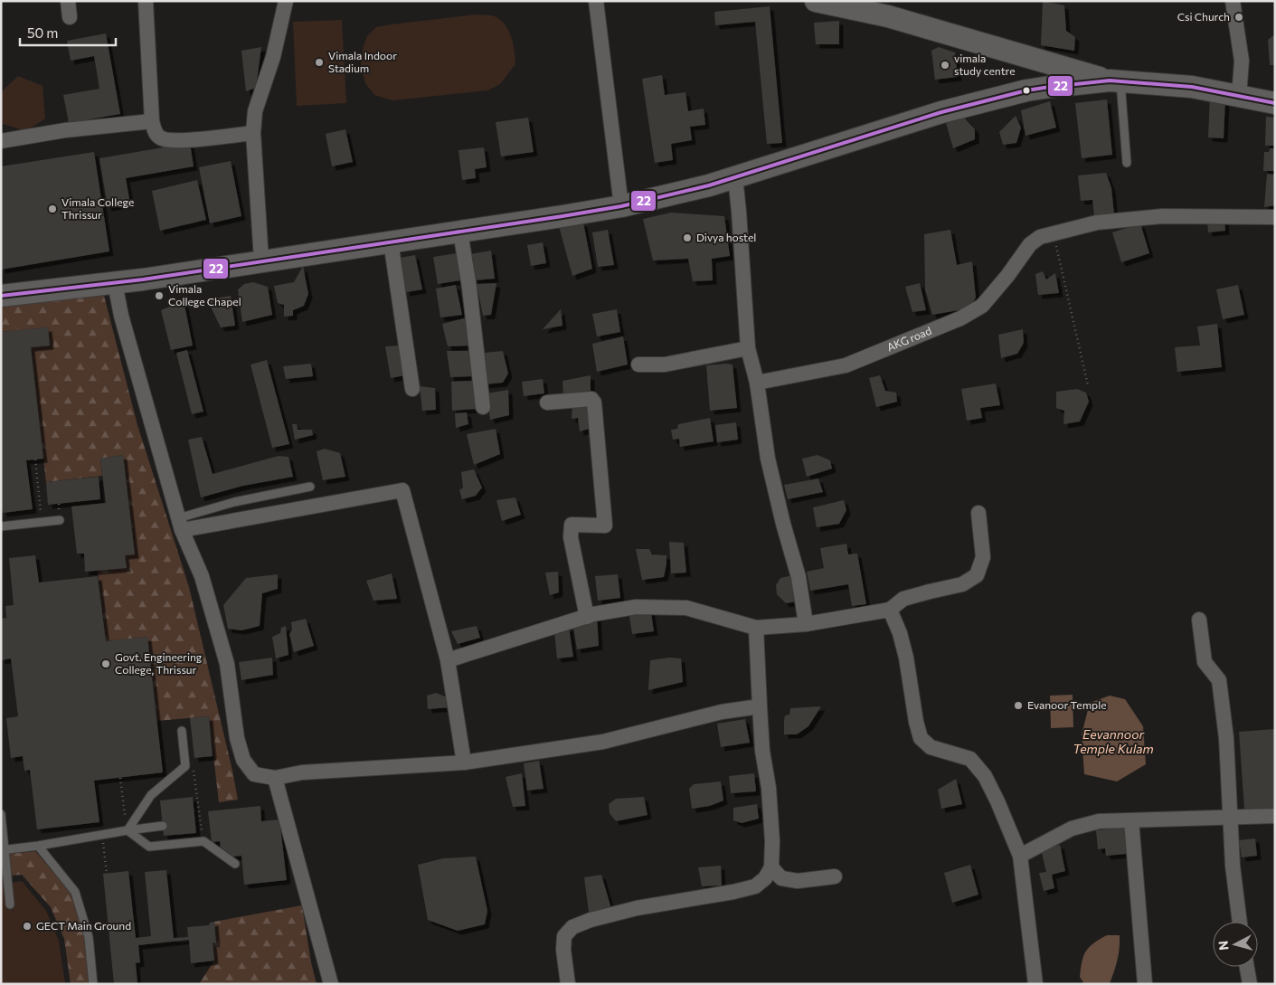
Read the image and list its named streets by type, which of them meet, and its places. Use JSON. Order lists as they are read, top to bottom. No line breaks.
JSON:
{"streets":{"street":["AKG road"]},"water":["Eevannoor Temple Kulam"],"places":["Csi Church","Vimala Indoor Stadium","vimala study centre","Vimala College Thrissur","Divya hostel","Vimala College Chapel","Govt. Engineering College, Thrissur","Evanoor Temple","GECT Main Ground"],"lines":["transit line 22"],"scale_bar":"50 m","north":"left"}
